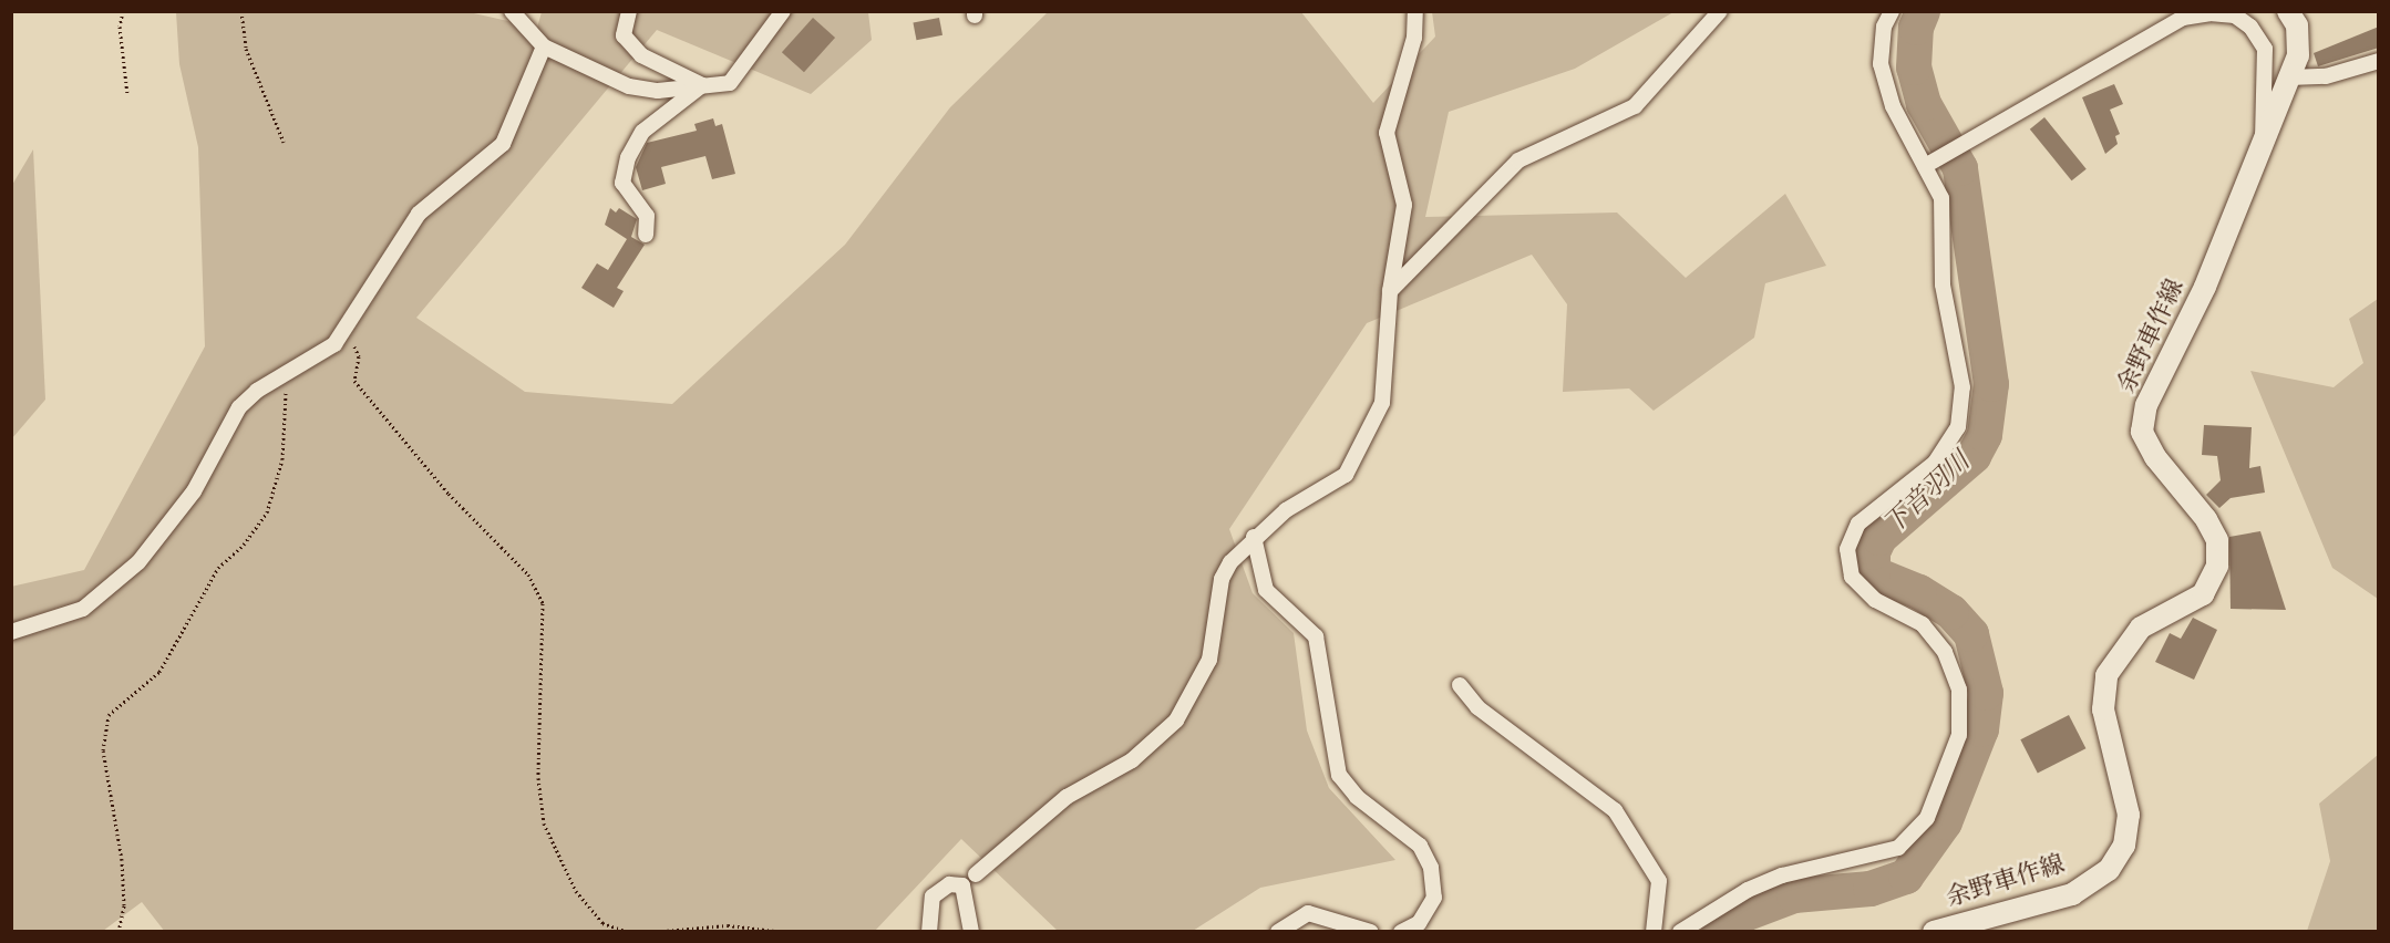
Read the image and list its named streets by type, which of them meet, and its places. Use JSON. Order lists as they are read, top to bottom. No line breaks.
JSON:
{"streets":{"main road":["余野車作線"]},"water":["下音羽川"]}
